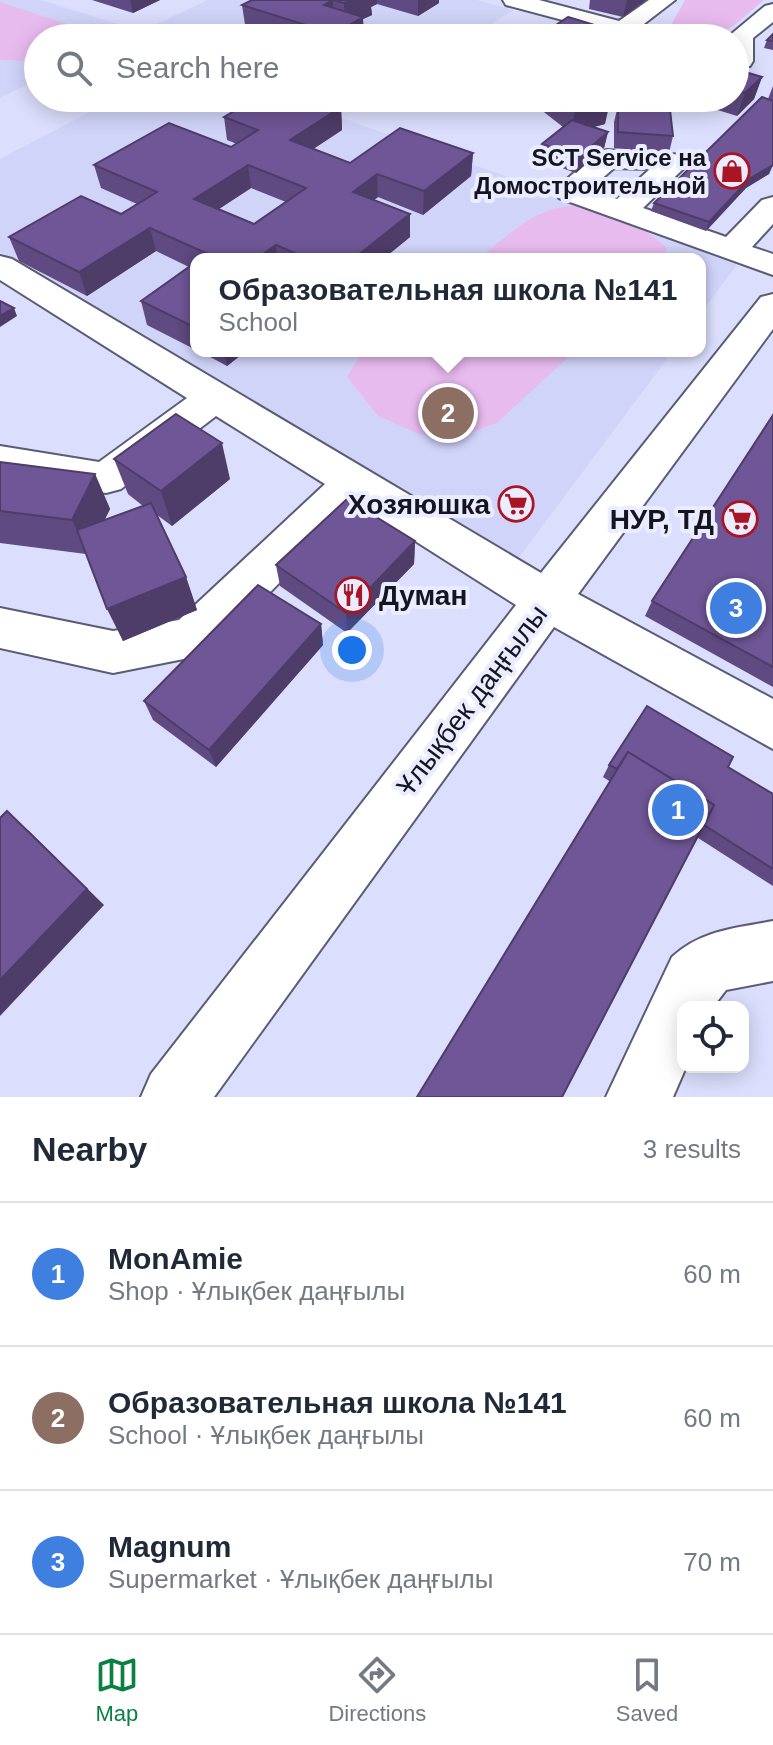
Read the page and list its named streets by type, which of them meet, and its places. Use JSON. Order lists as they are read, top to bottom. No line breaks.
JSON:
{"streets":{"street":["Ұлықбек даңғылы"]},"places":{"shop":["SCT Service на Домостроительной"],"supermarket":["Хозяюшка","НУР, ТД"],"restaurant":["Думан"]},"page":{"search":"Search here","popup":["Образовательная школа №141","School"],"pins":["2","3","1"],"heading":["Nearby","3 results"],"list":[{"mark":"1","name":"MonAmie","note":"Shop · Ұлықбек даңғылы","value":"60 m"},{"mark":"2","name":"Образовательная школа №141","note":"School · Ұлықбек даңғылы","value":"60 m"},{"mark":"3","name":"Magnum","note":"Supermarket · Ұлықбек даңғылы","value":"70 m"}],"nav":["Map","Directions","Saved"]}}
